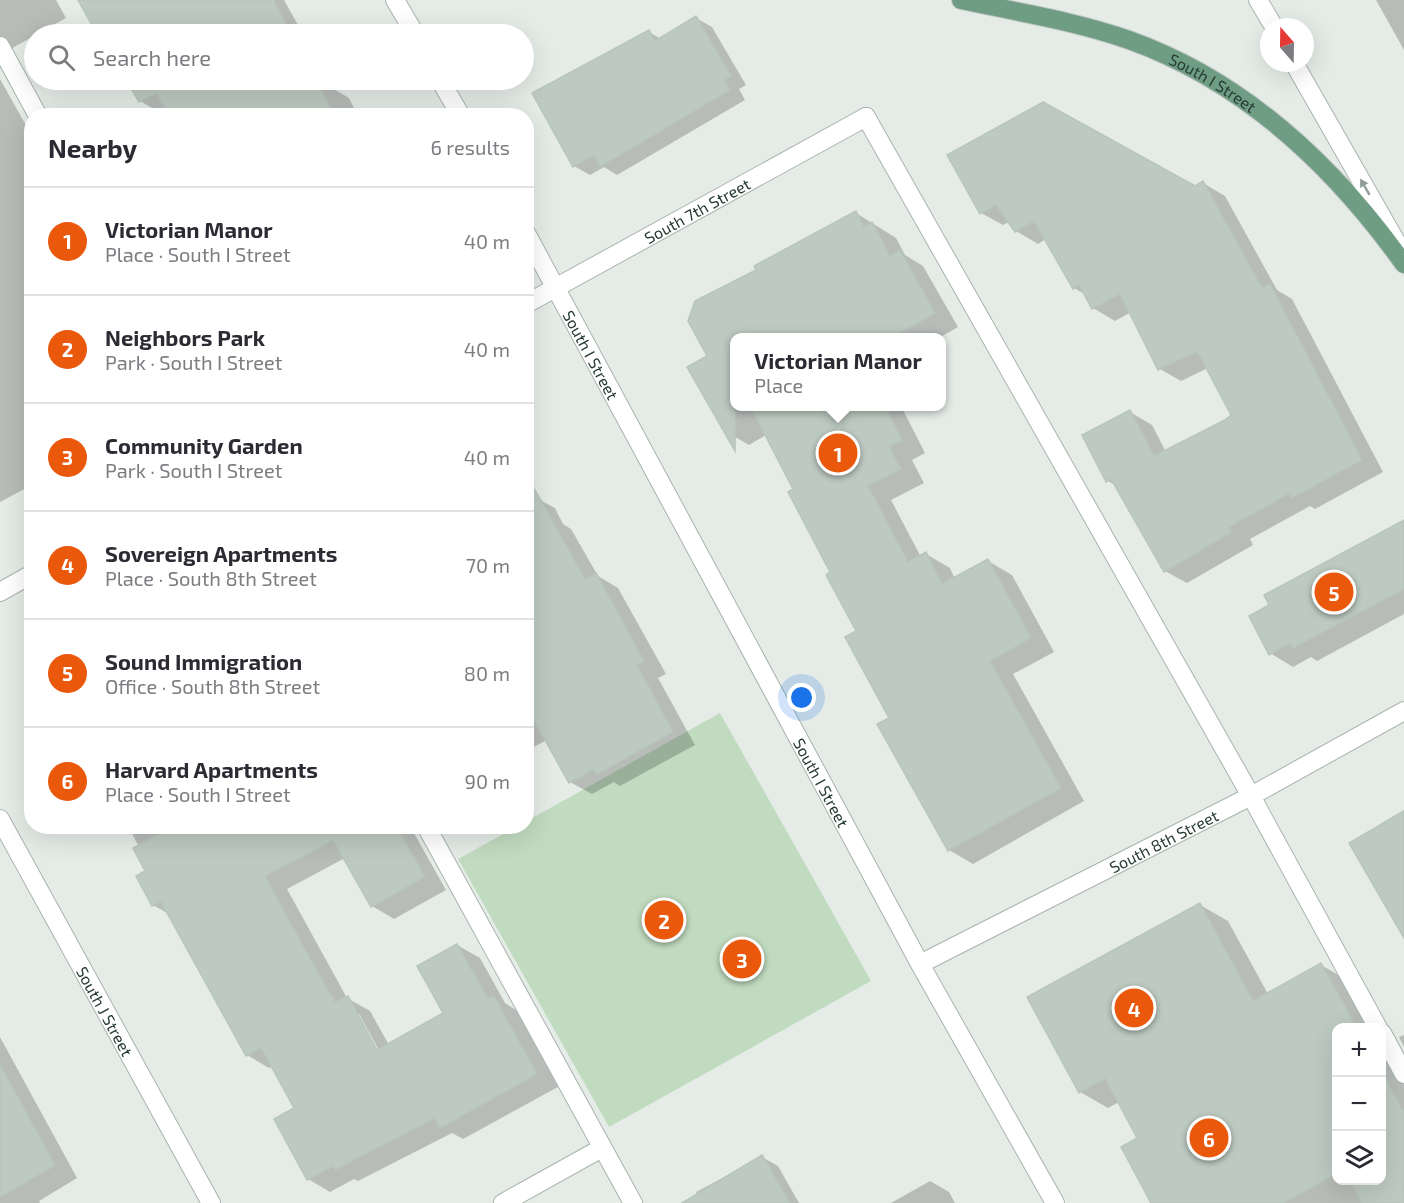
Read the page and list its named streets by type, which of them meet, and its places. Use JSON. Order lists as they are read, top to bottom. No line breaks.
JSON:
{"streets":{"main road":["South I Street"],"street":["South 7th Street","South 8th Street","South J Street"]},"crossings":[["South I Street","South 7th Street"],["South I Street","South 8th Street"],["South 7th Street","South 8th Street"]],"north":"top","page":{"search":"Search here","heading":["Nearby","6 results"],"list":[{"mark":"1","name":"Victorian Manor","note":"Place · South I Street","value":"40 m"},{"mark":"2","name":"Neighbors Park","note":"Park · South I Street","value":"40 m"},{"mark":"3","name":"Community Garden","note":"Park · South I Street","value":"40 m"},{"mark":"4","name":"Sovereign Apartments","note":"Place · South 8th Street","value":"70 m"},{"mark":"5","name":"Sound Immigration","note":"Office · South 8th Street","value":"80 m"},{"mark":"6","name":"Harvard Apartments","note":"Place · South I Street","value":"90 m"}],"popup":["Victorian Manor","Place"],"pins":["1","5","2","3","4","6"],"map_buttons":["+","−"]}}
